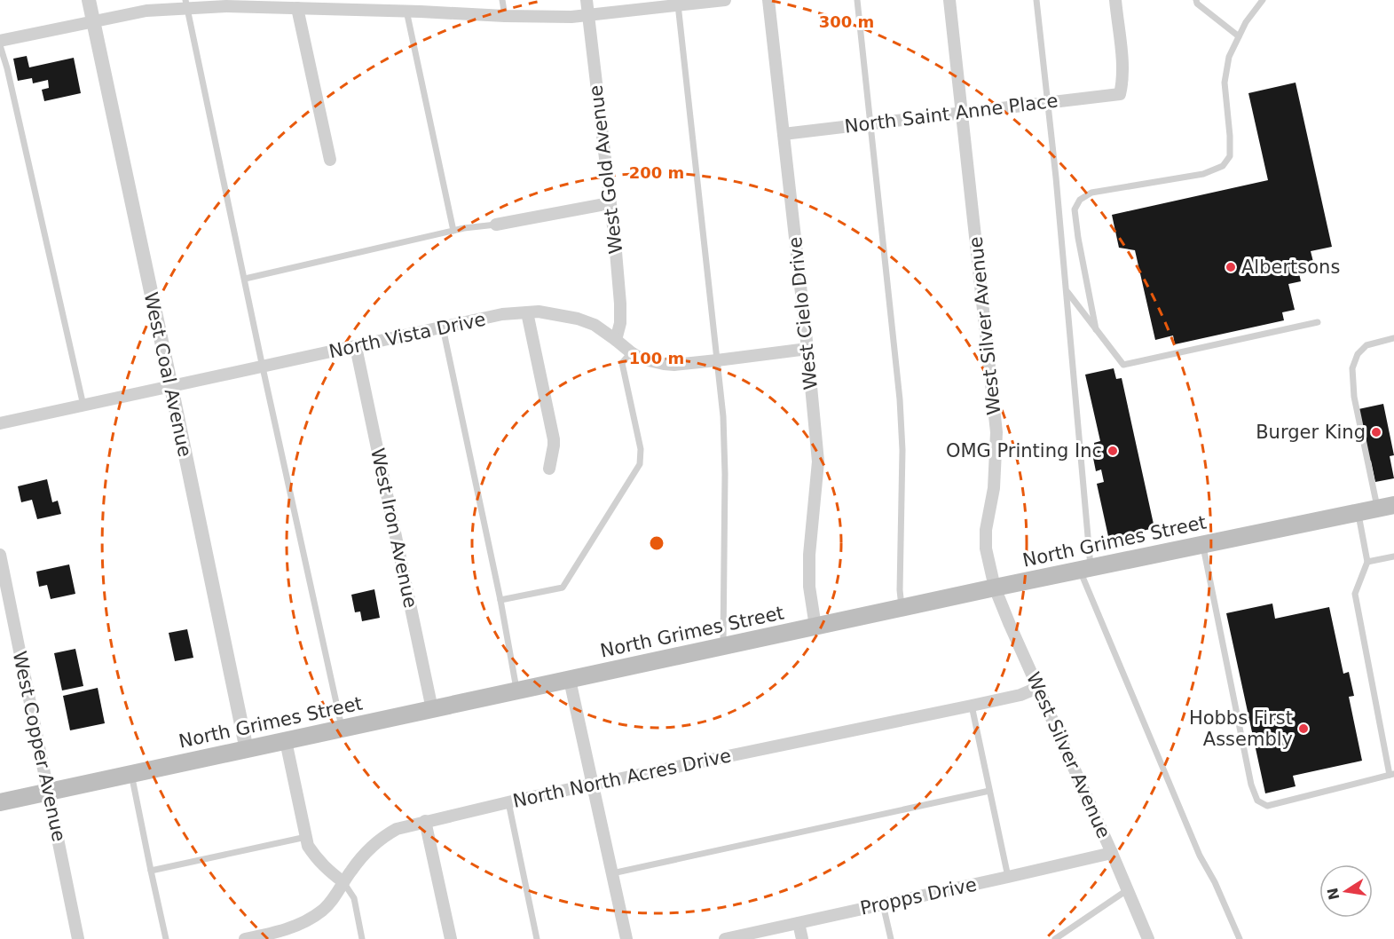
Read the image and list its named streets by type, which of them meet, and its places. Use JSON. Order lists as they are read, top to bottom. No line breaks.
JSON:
{"streets":{"main road":["North Grimes Street"],"street":["North Saint Anne Place","West Gold Avenue","West Cielo Drive","West Silver Avenue","North Vista Drive","West Coal Avenue","West Iron Avenue","West Copper Avenue","North North Acres Drive","Propps Drive"]},"crossings":[["North Saint Anne Place","West Cielo Drive"],["North Saint Anne Place","West Silver Avenue"],["West Gold Avenue","North Vista Drive"],["West Cielo Drive","North Vista Drive"],["West Cielo Drive","North Grimes Street"],["West Silver Avenue","North Grimes Street"],["West Silver Avenue","North North Acres Drive"],["West Silver Avenue","Propps Drive"],["North Vista Drive","West Coal Avenue"],["North Vista Drive","West Iron Avenue"],["West Coal Avenue","North Grimes Street"],["West Iron Avenue","North Grimes Street"],["North Grimes Street","West Copper Avenue"]],"places":["Albertsons","Burger King","OMG Printing Inc","Hobbs First Assembly"],"north":"left","rings":["300 m","200 m","100 m"]}
